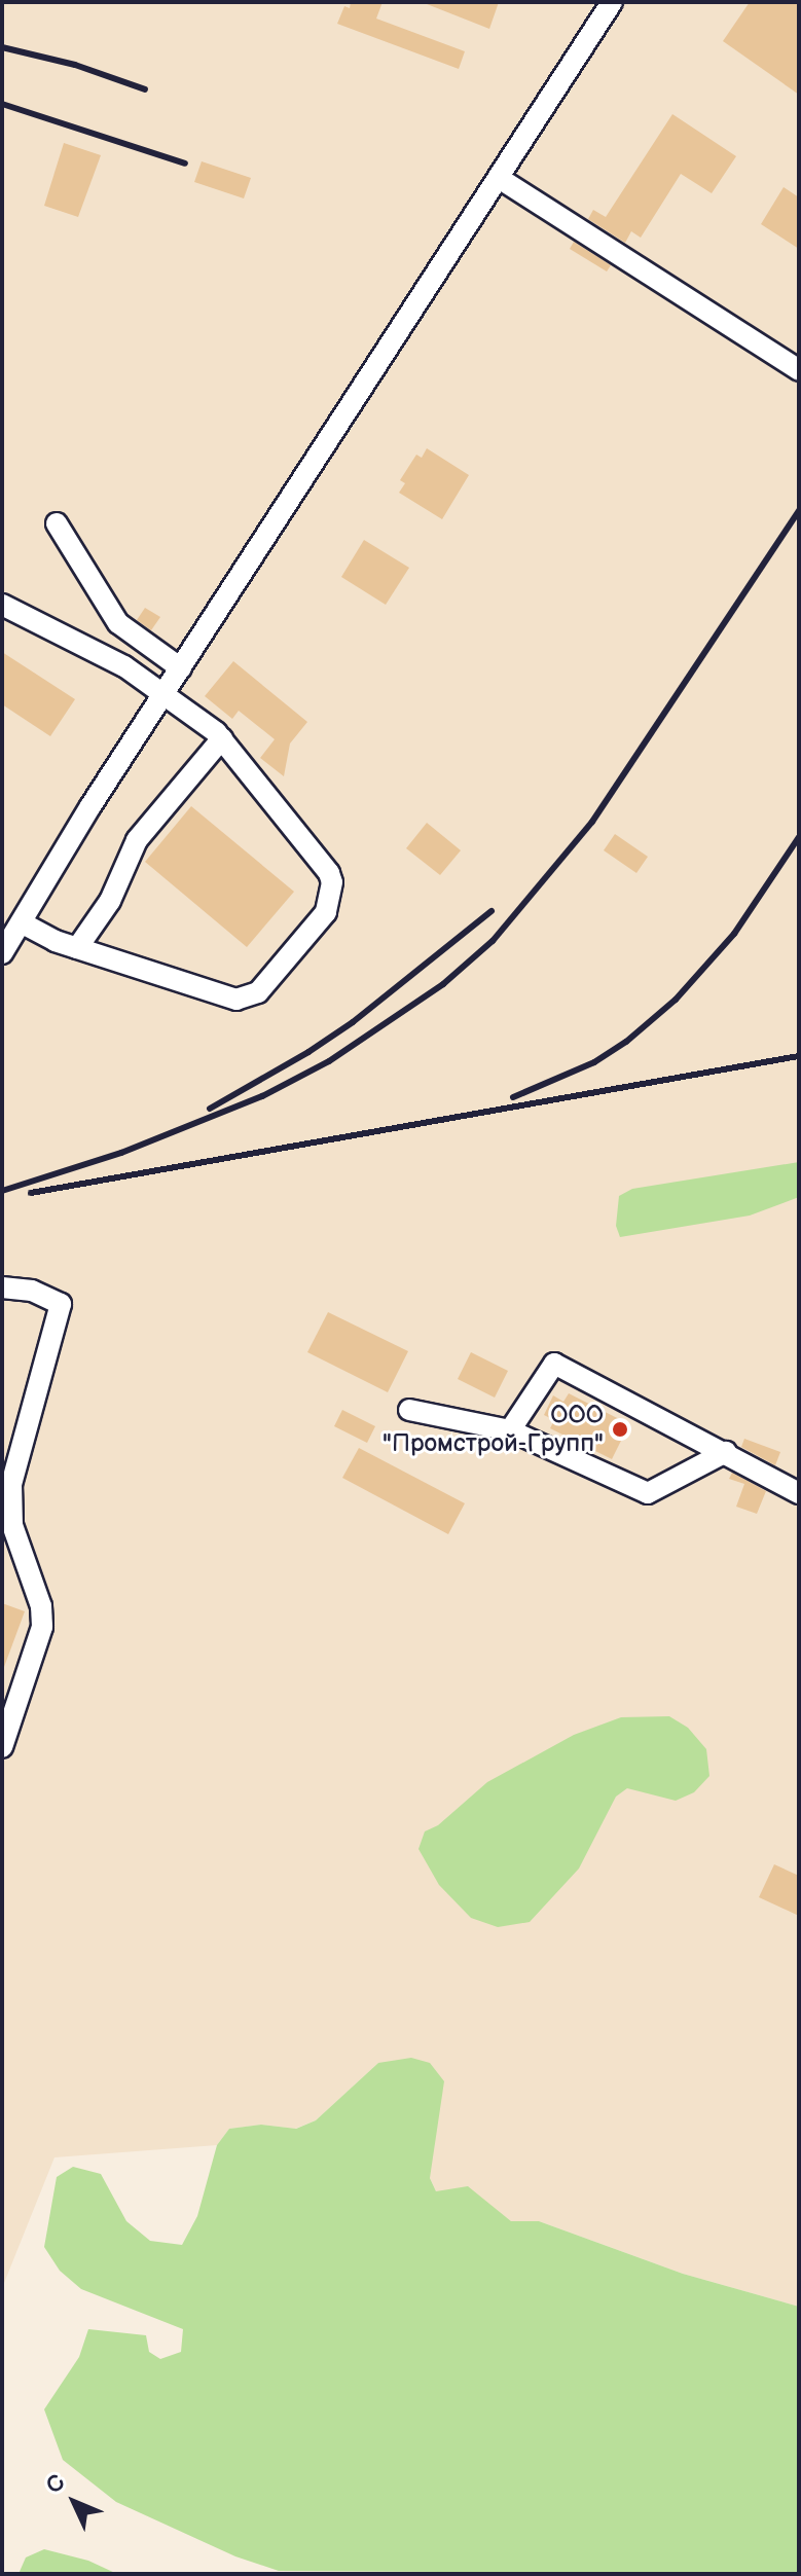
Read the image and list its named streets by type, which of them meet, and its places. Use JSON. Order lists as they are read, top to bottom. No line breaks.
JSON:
{"places":["ООО \"Промстрой-Групп\""],"north":"top left"}
